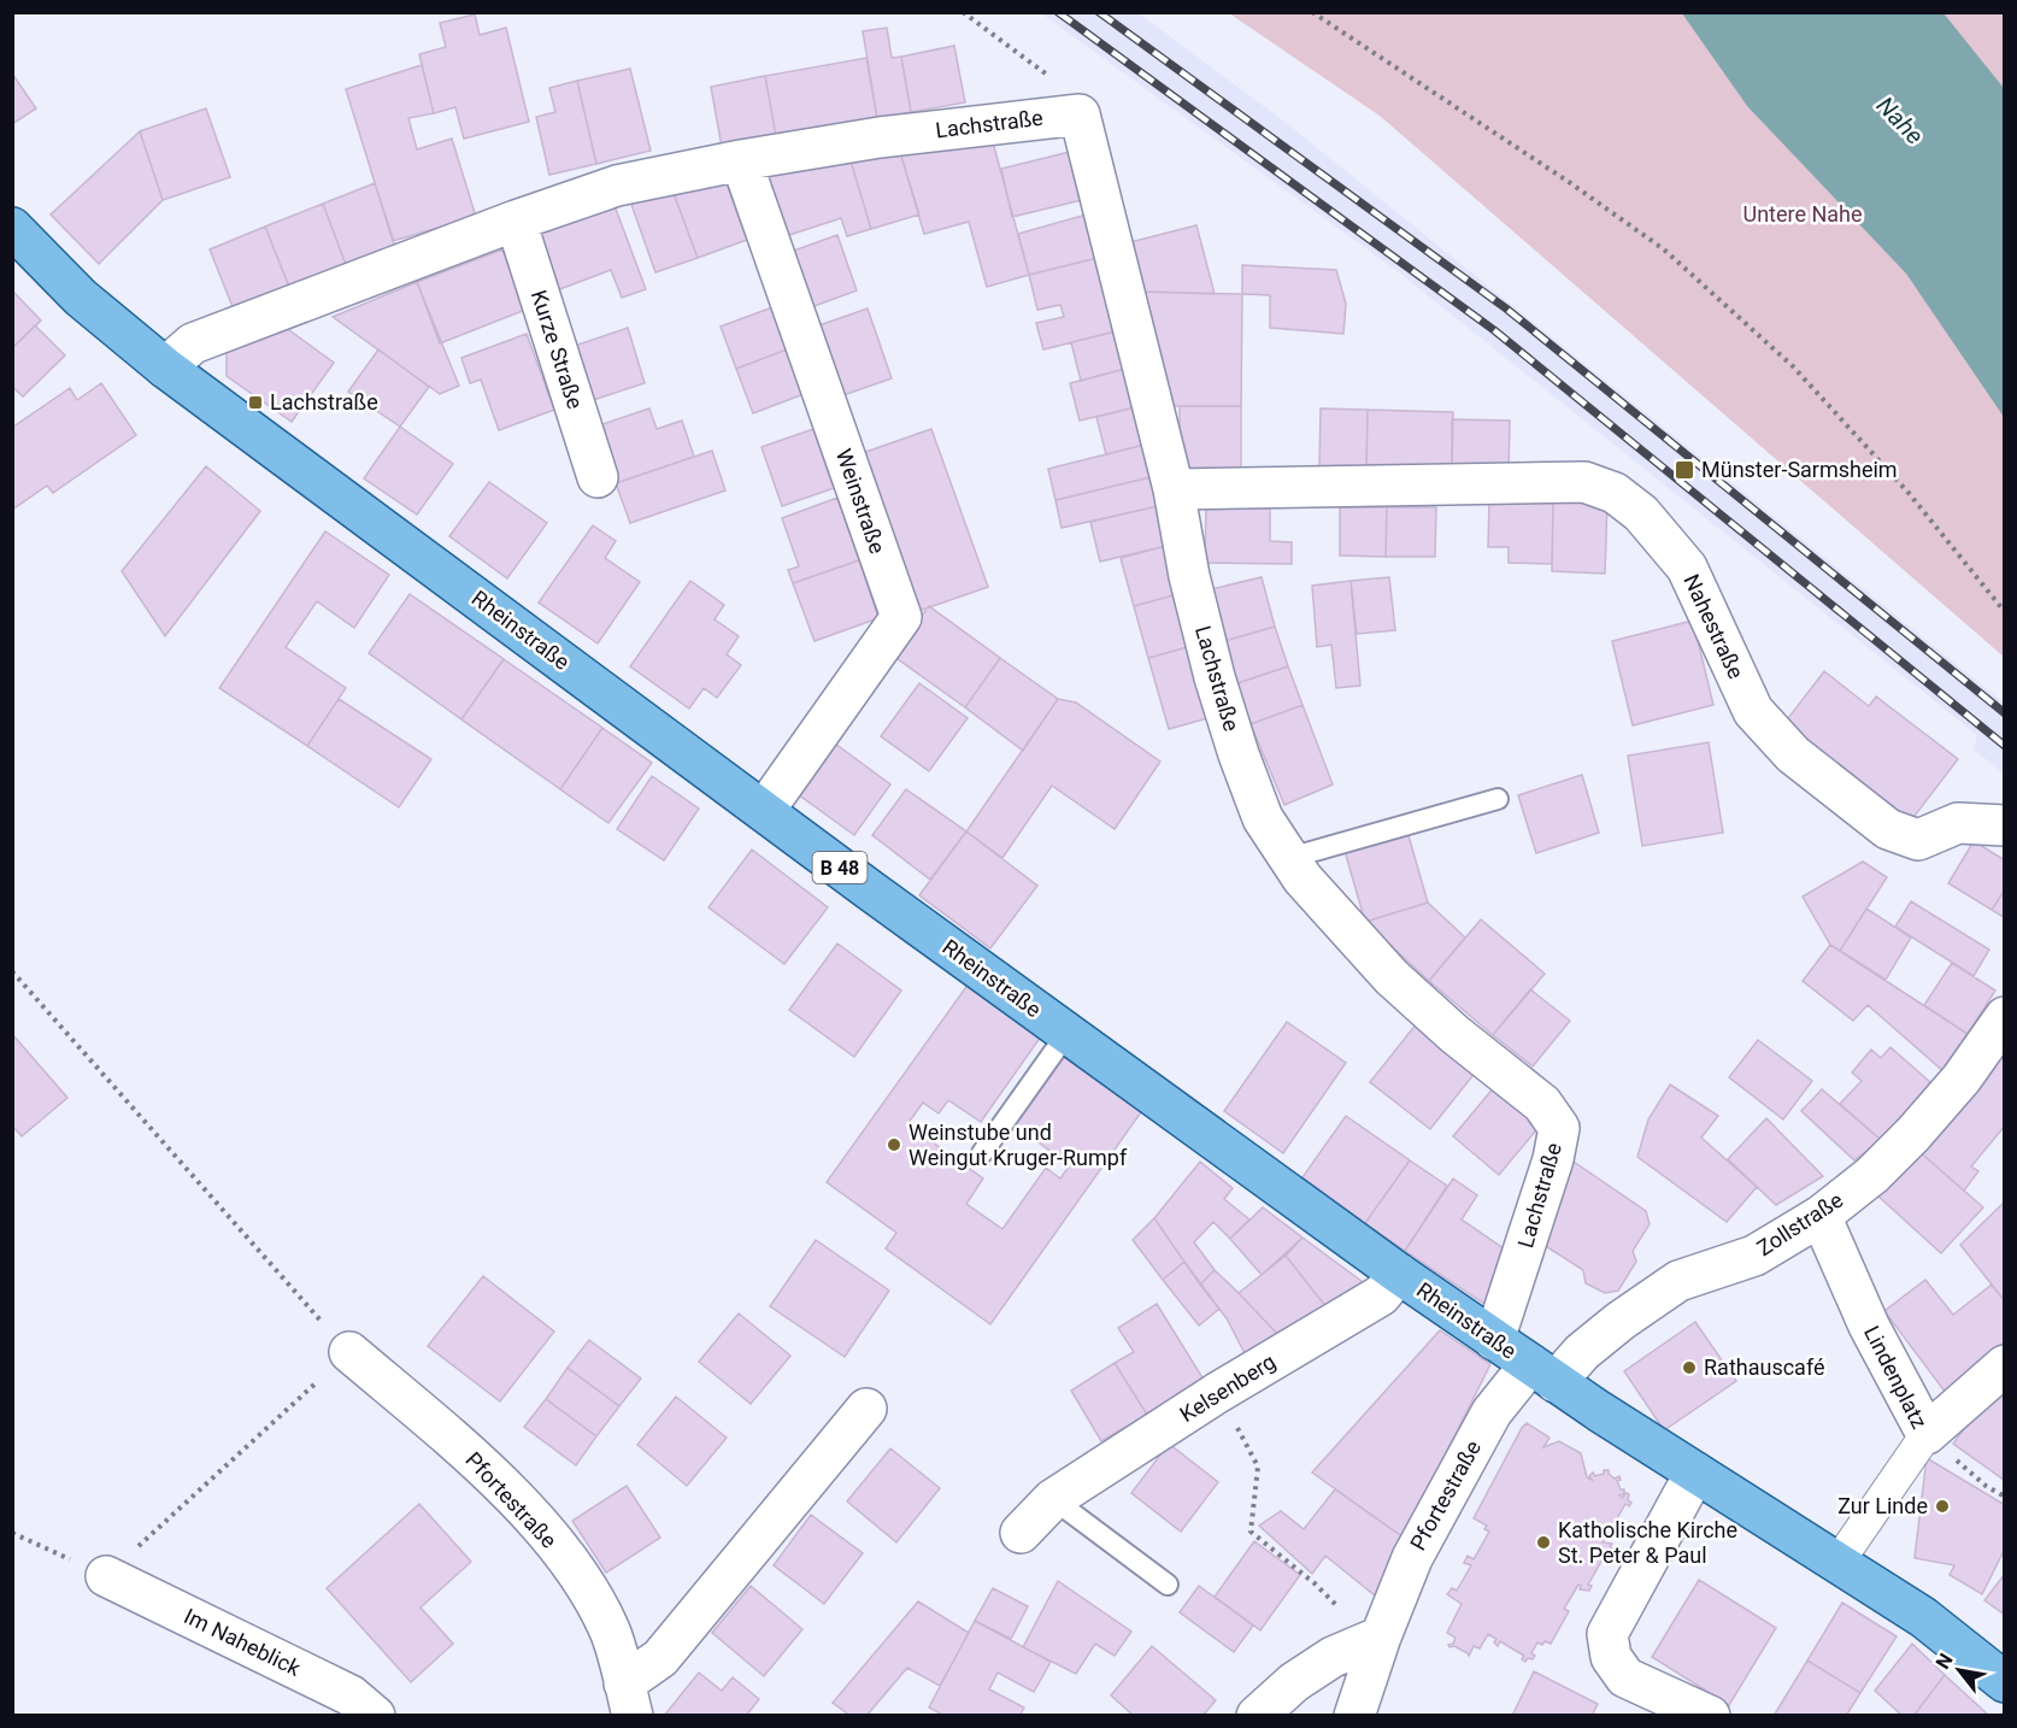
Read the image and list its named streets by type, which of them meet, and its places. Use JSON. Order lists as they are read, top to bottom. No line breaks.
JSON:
{"streets":{"main road":["Rheinstraße","B 48"],"street":["Lachstraße","Kurze Straße","Weinstraße","Nahestraße","Zollstraße","Lindenplatz","Kelsenberg","Pfortestraße","Im Naheblick"]},"crossings":[["Lachstraße","Kurze Straße"],["Lachstraße","Weinstraße"],["Lachstraße","Nahestraße"],["Lachstraße","Rheinstraße"],["Weinstraße","Rheinstraße"],["Rheinstraße","Zollstraße"],["Rheinstraße","Lindenplatz"],["Rheinstraße","Kelsenberg"],["Rheinstraße","Pfortestraße"],["Zollstraße","Lindenplatz"],["Zollstraße","Pfortestraße"]],"water":["Nahe"],"parks":["Untere Nahe"],"places":{"transit":["Lachstraße","Münster-Sarmsheim"],"other":["Weinstube und Weingut Kruger-Rumpf","Rathauscafé","Zur Linde","Katholische Kirche St. Peter & Paul"]},"north":"top left"}
